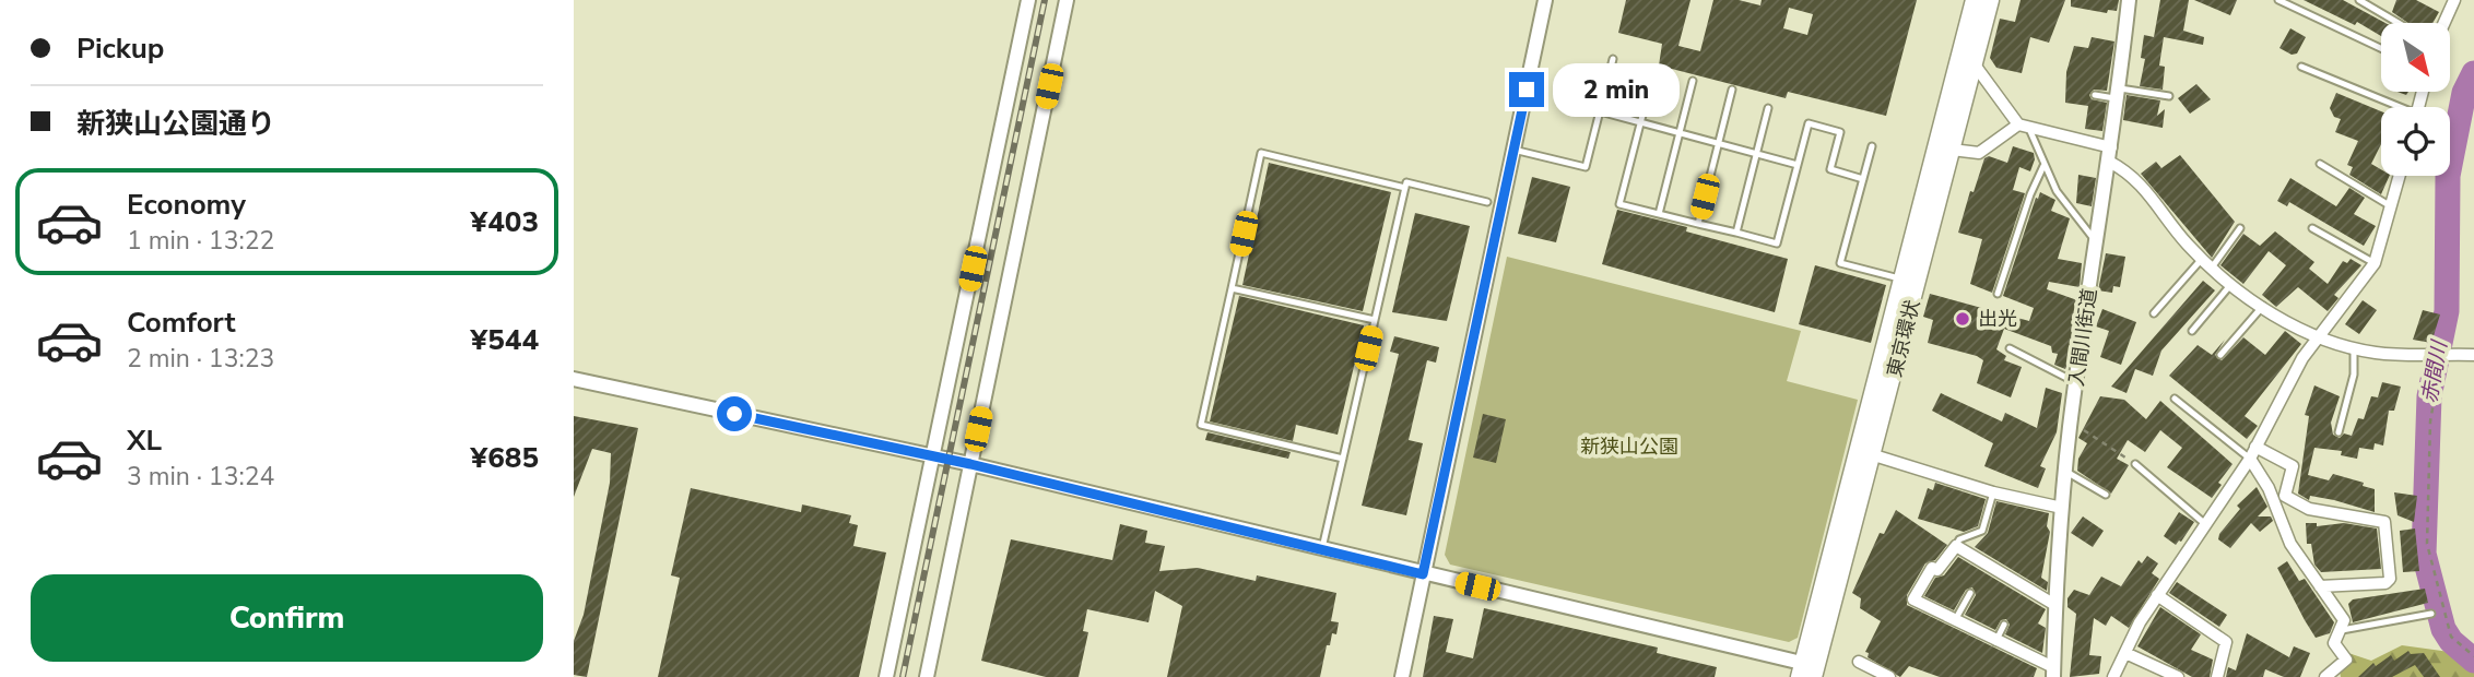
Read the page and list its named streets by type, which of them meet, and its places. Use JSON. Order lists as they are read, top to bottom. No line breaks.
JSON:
{"streets":{"highway":["東京環状"],"street":["入間川街道"]},"water":["赤間川"],"parks":["新狭山公園"],"places":["出光"],"north":"bottom right","page":{"banner":["Pickup","新狭山公園通り"],"bubble":"2 min","list":[{"name":"Economy","note":"1 min · 13:22","value":"¥403"},{"name":"Comfort","note":"2 min · 13:23","value":"¥544"},{"name":"XL","note":"3 min · 13:24","value":"¥685"}],"buttons":"Confirm"}}
